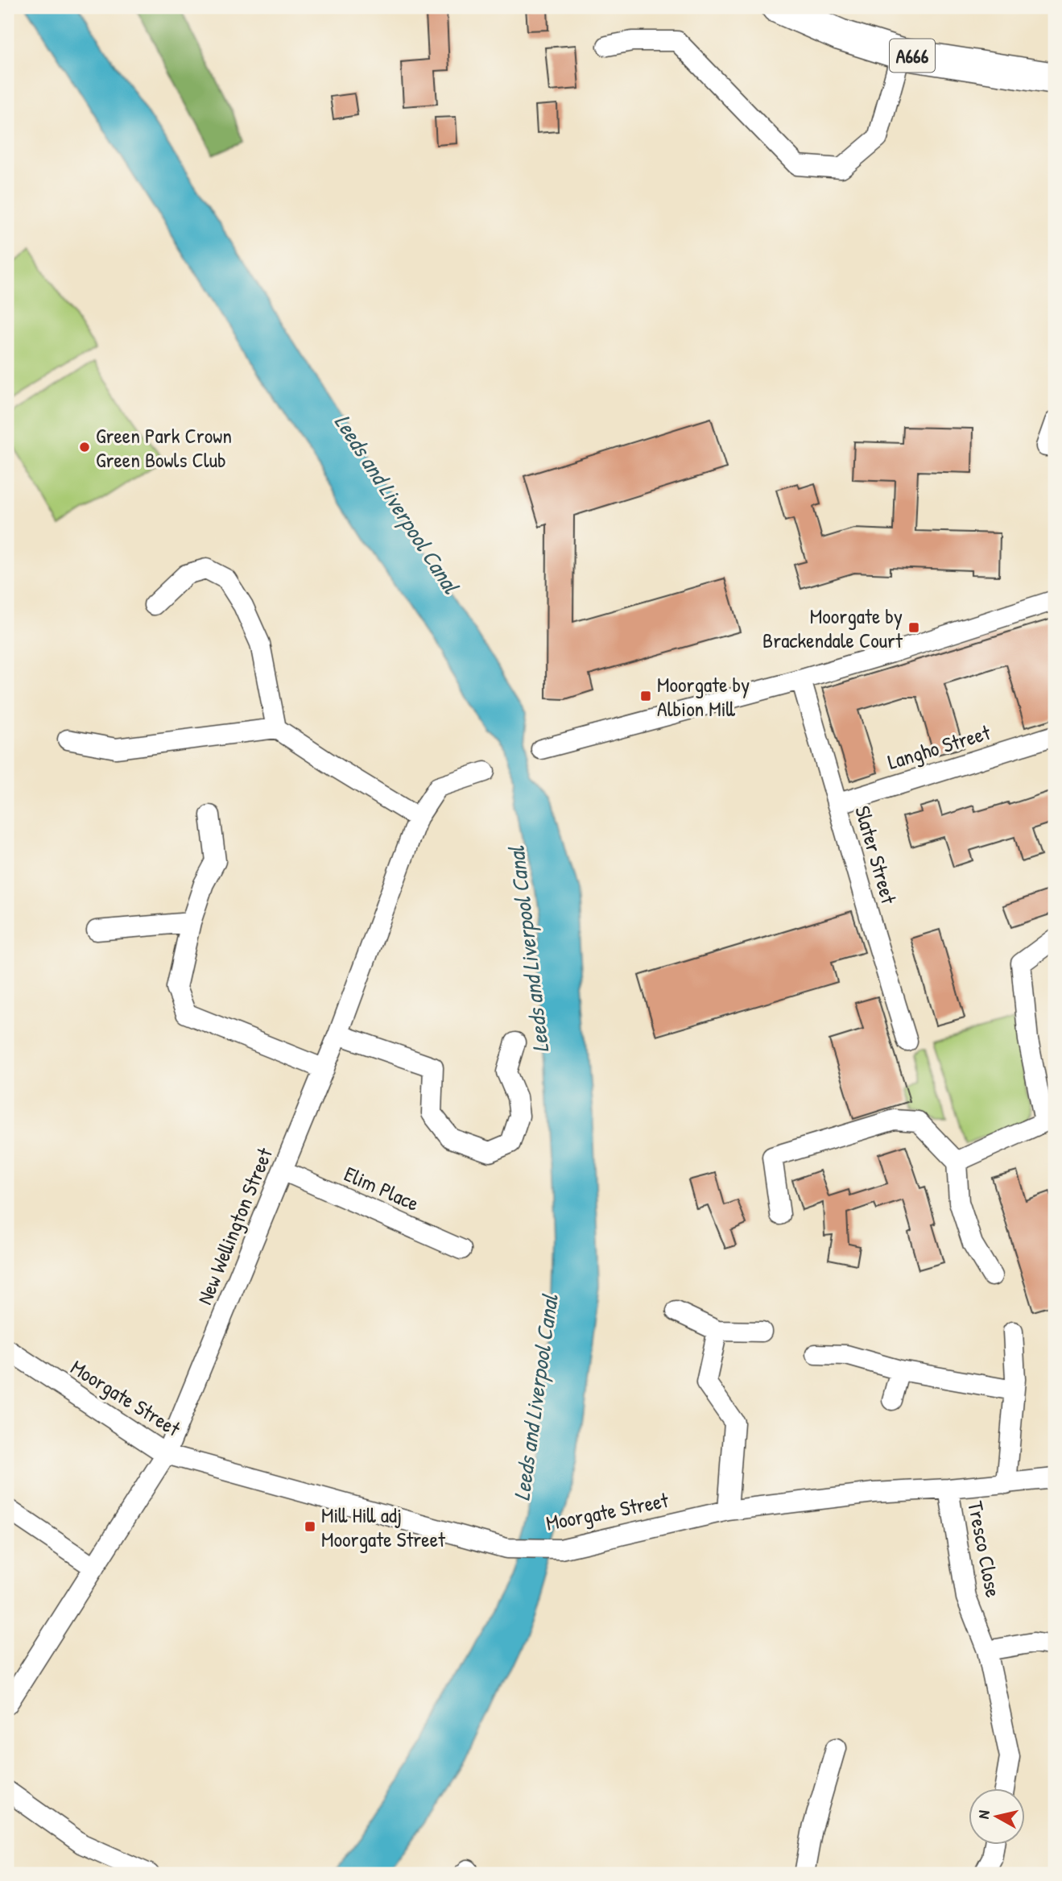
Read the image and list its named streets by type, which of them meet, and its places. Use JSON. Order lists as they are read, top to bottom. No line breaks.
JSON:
{"streets":{"highway":["A666"],"street":["Langho Street","Slater Street","Elim Place","New Wellington Street","Moorgate Street","Tresco Close"]},"crossings":[["Langho Street","Slater Street"],["Elim Place","New Wellington Street"],["New Wellington Street","Moorgate Street"],["Moorgate Street","Tresco Close"]],"water":["Leeds and Liverpool Canal"],"places":{"other":["Green Park Crown Green Bowls Club"],"transit":["Moorgate by Brackendale Court","Moorgate by Albion Mill","Mill Hill adj Moorgate Street"]},"north":"left"}
